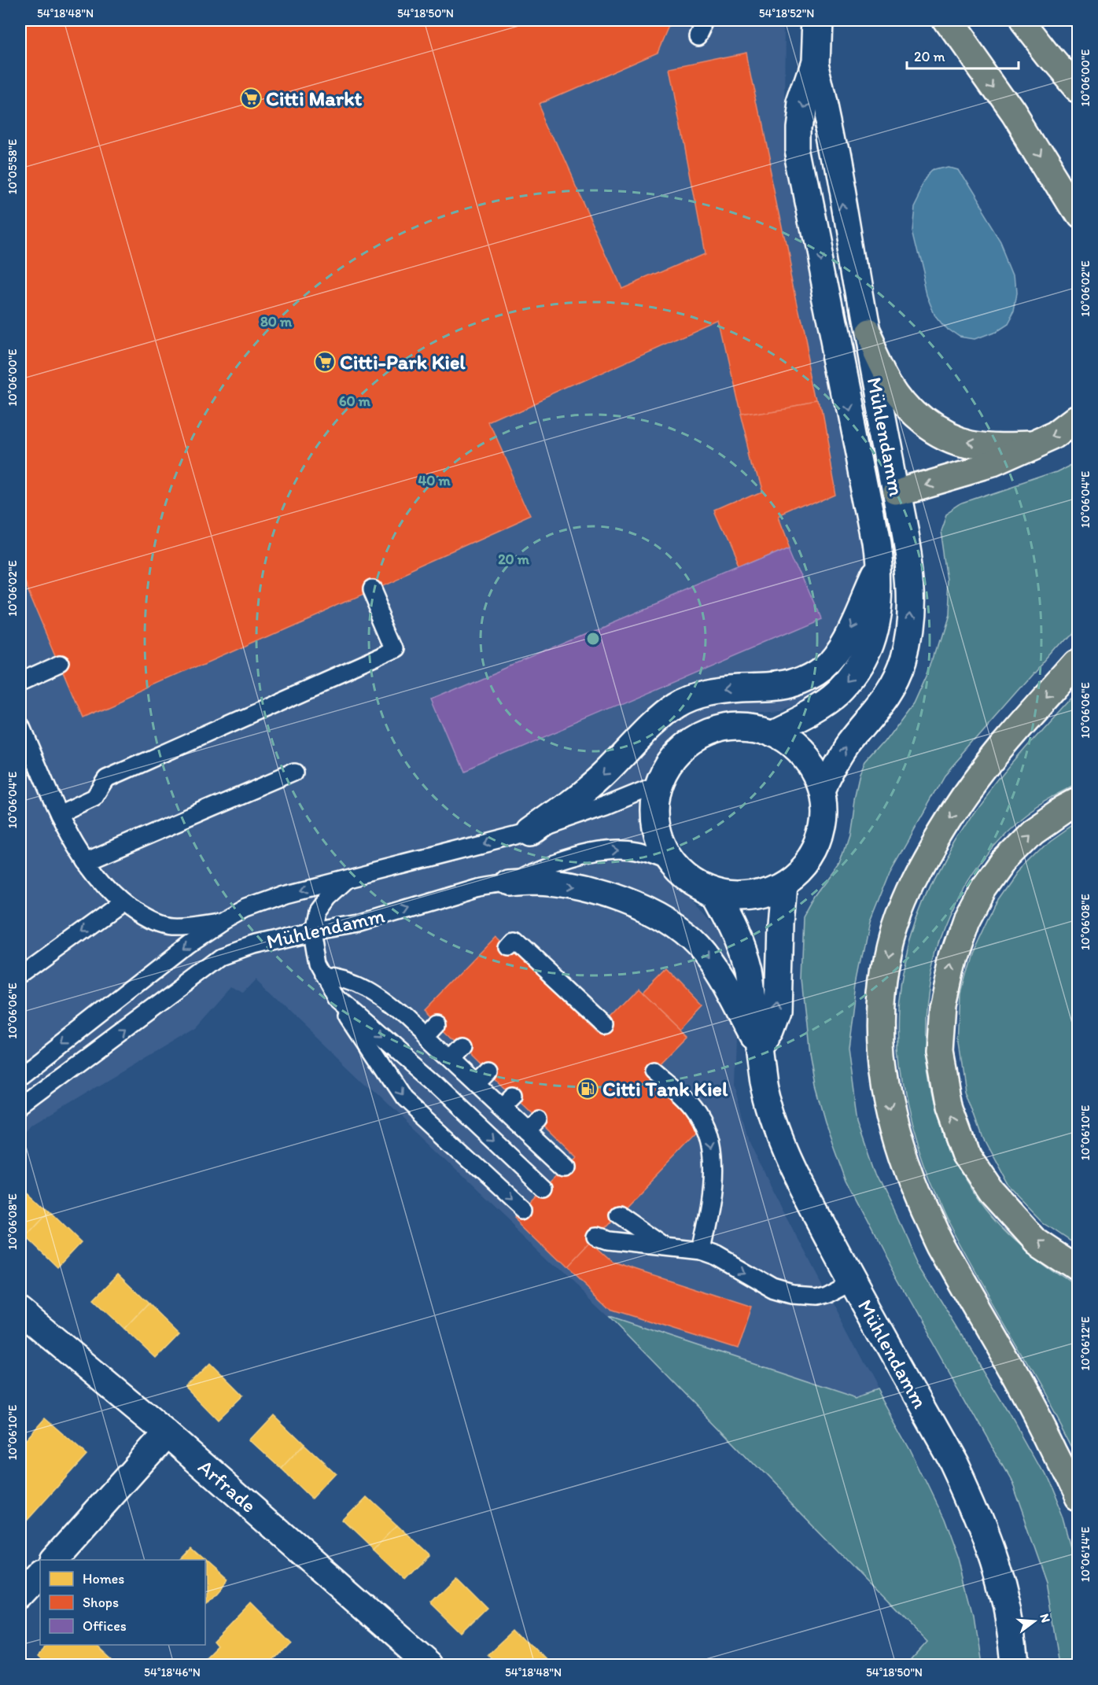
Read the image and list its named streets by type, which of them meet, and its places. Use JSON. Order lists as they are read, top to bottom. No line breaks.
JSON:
{"streets":{"street":["Mühlendamm","Arfrade"]},"places":{"supermarket":["Citti Markt","Citti-Park Kiel"],"fuel station":["Citti Tank Kiel"]},"legend":["Homes","Shops","Offices"],"scale_bar":"20 m","north":"right","coordinates":["54°18'48\"N","54°18'50\"N","54°18'52\"N","10°06'00\"E","10°05'58\"E","10°06'02\"E","10°06'04\"E","10°06'06\"E","10°06'08\"E","10°06'10\"E","10°06'12\"E","10°06'14\"E","54°18'46\"N"],"rings":["80 m","60 m","40 m","20 m"]}
